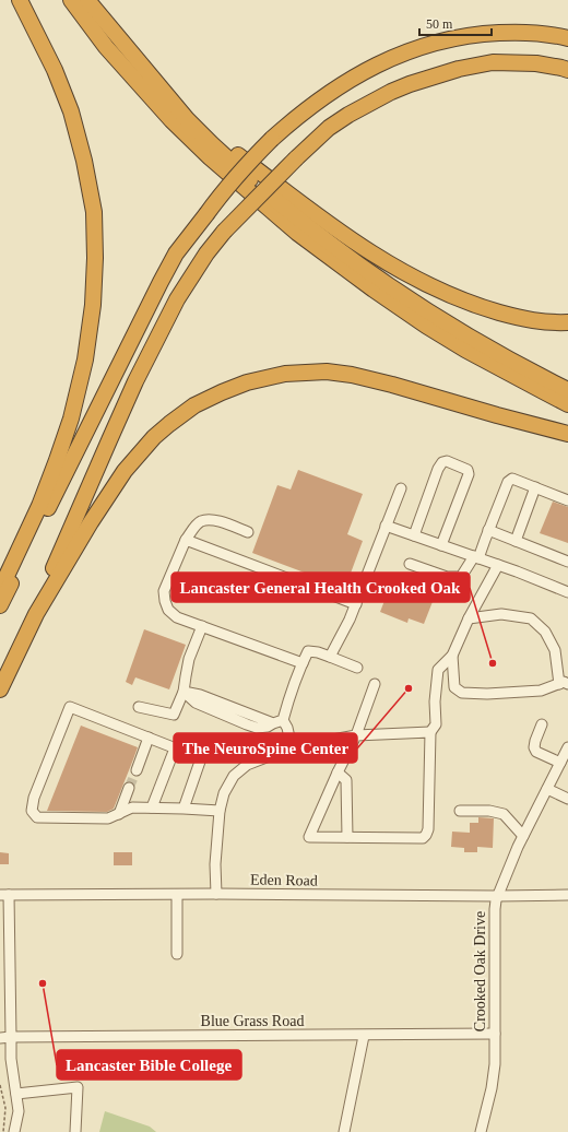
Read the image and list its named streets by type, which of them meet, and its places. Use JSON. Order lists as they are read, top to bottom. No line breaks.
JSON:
{"streets":{"street":["Eden Road","Crooked Oak Drive","Blue Grass Road"]},"crossings":[["Eden Road","Crooked Oak Drive"],["Crooked Oak Drive","Blue Grass Road"]],"places":["Lancaster General Health Crooked Oak","The NeuroSpine Center","Lancaster Bible College"],"scale_bar":"50 m"}
